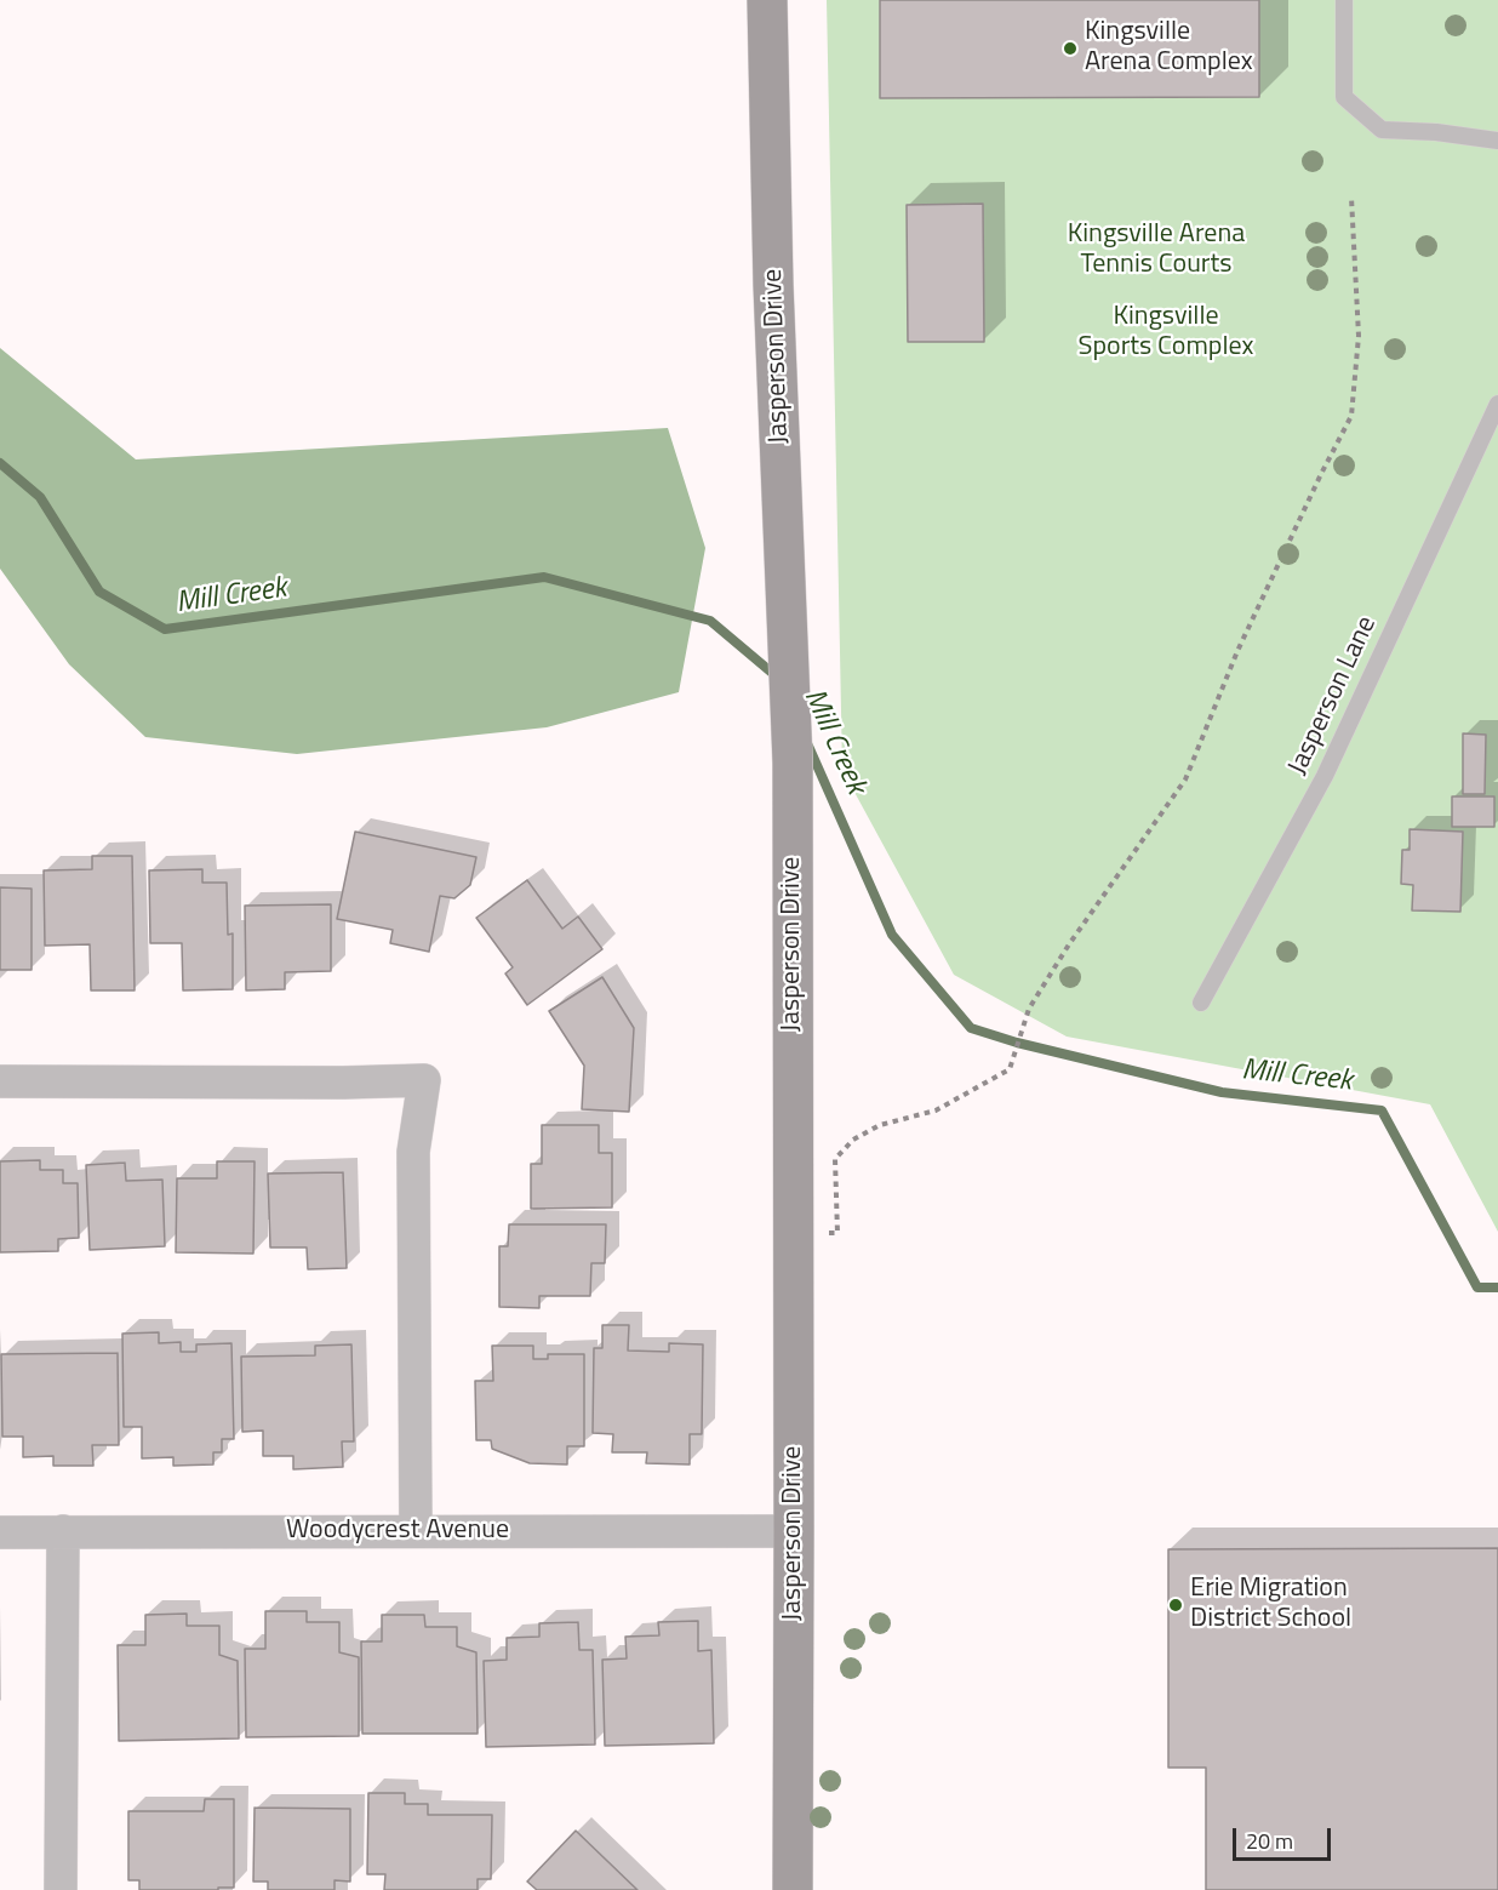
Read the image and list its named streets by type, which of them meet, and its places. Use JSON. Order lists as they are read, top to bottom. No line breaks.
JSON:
{"streets":{"street":["Jasperson Drive","Woodycrest Avenue"],"lane":["Jasperson Lane"]},"crossings":[["Jasperson Drive","Woodycrest Avenue"]],"water":["Mill Creek"],"parks":["Kingsville Arena Tennis Courts","Kingsville Sports Complex"],"places":["Kingsville Arena Complex","Erie Migration District School"],"scale_bar":"20 m"}
